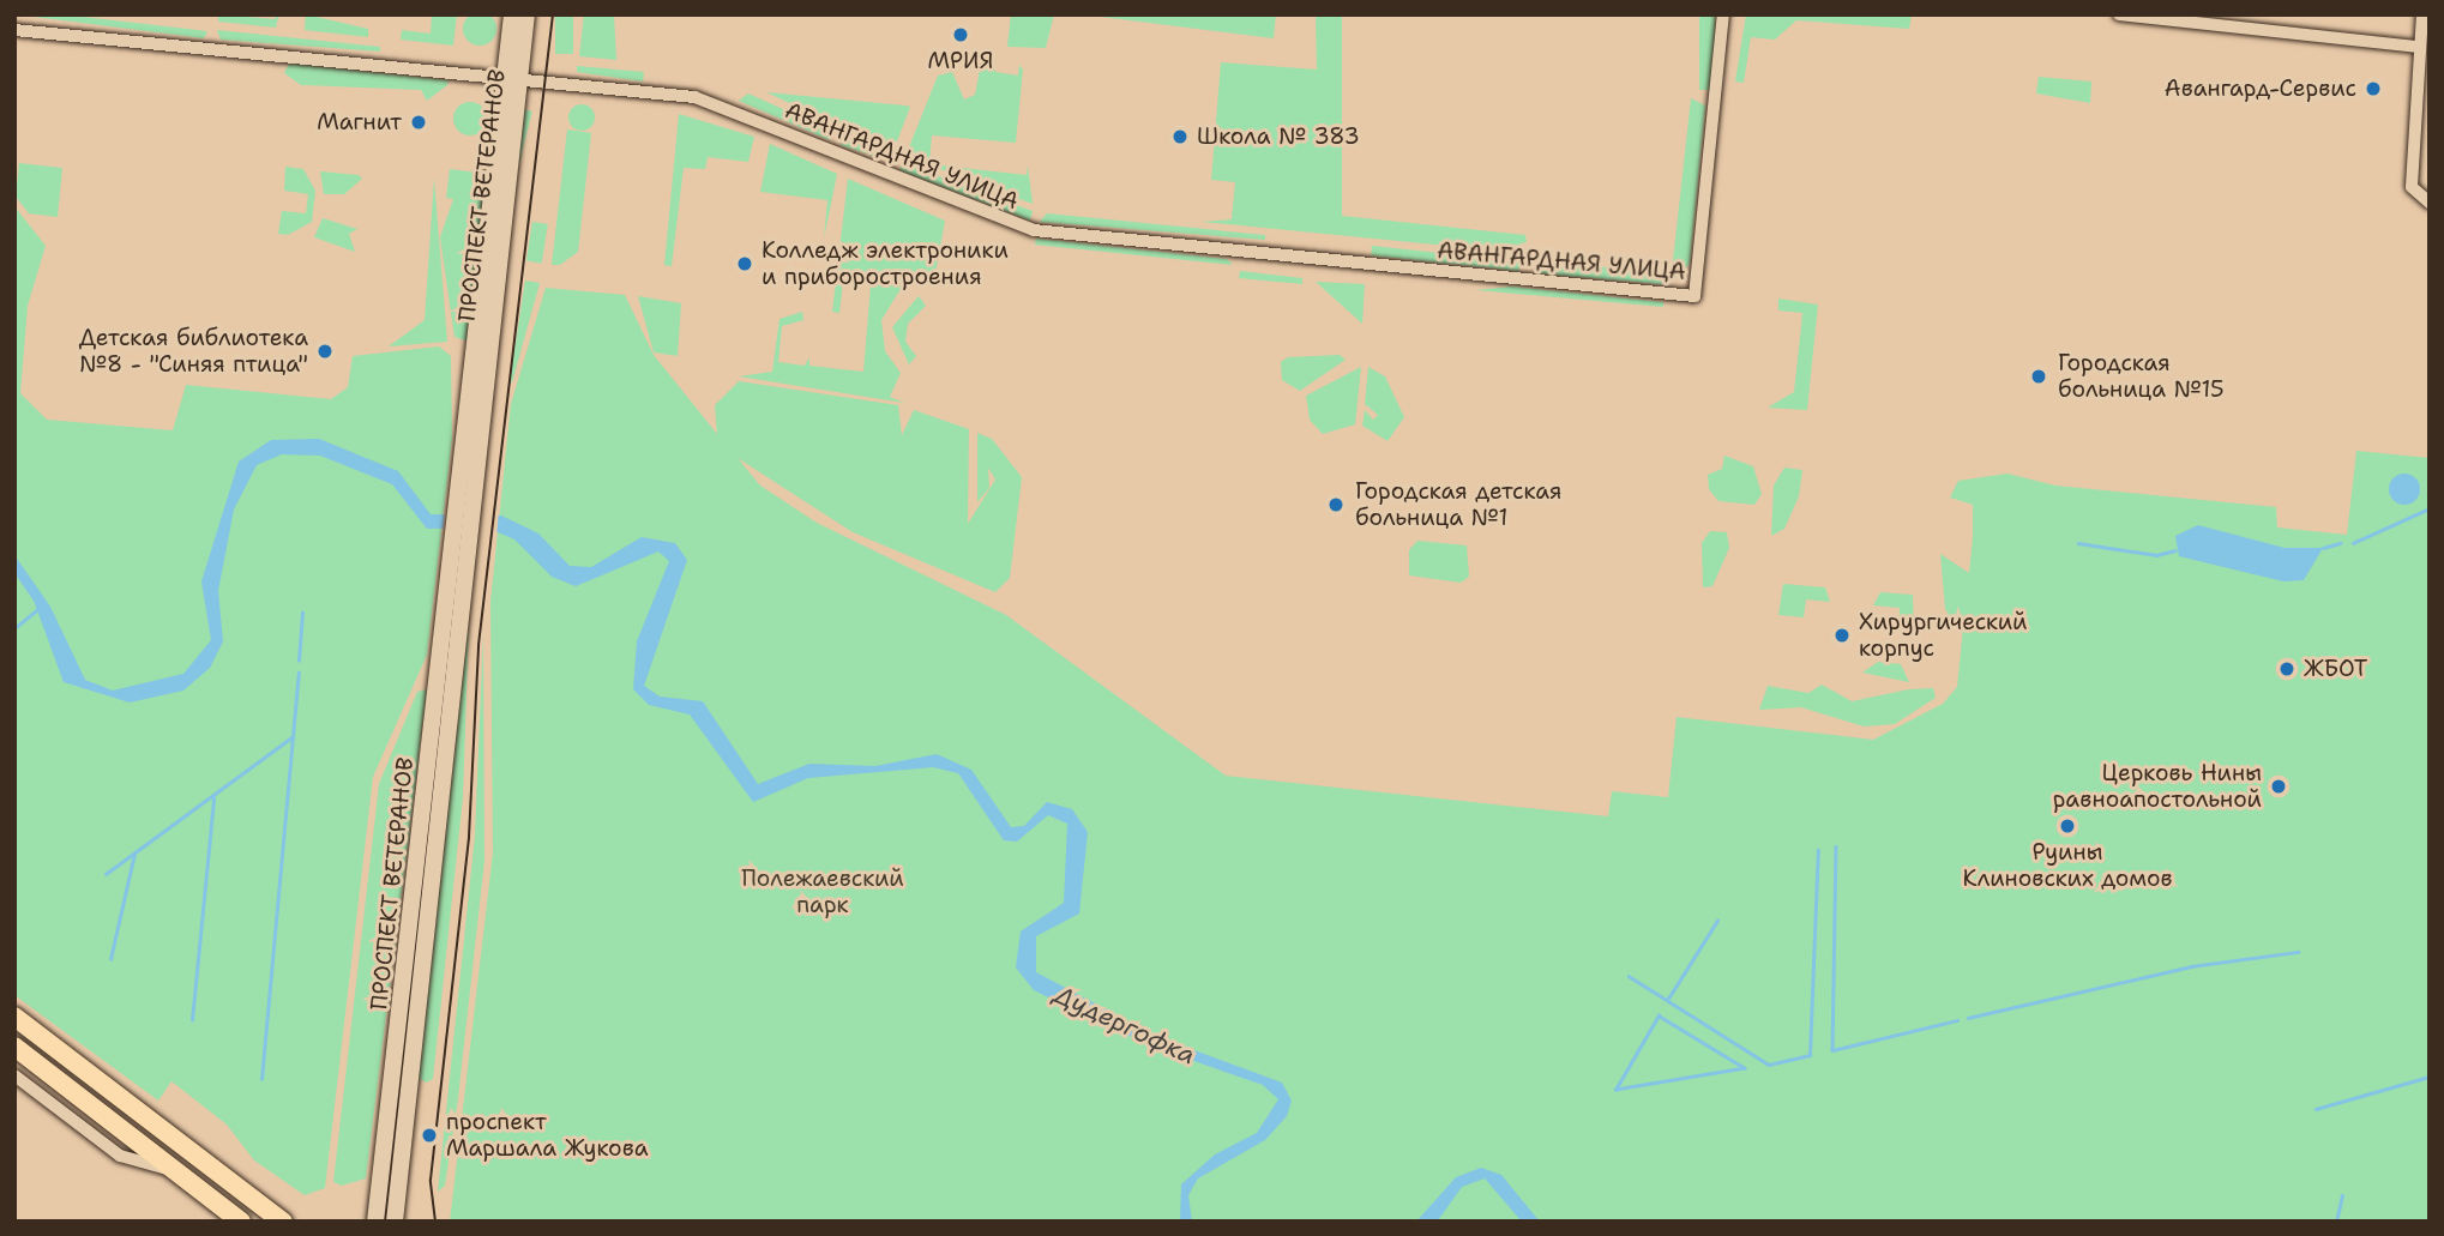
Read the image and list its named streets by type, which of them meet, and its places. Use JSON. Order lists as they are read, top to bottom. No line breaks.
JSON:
{"streets":{"main road":["ПРОСПЕКТ ВЕТЕРАНОВ"],"street":["АВАНГАРДНАЯ УЛИЦА"]},"crossings":[["АВАНГАРДНАЯ УЛИЦА","ПРОСПЕКТ ВЕТЕРАНОВ"]],"water":["Дудергофка"],"parks":["Полежаевский парк"],"places":["МРИЯ","Авангард-Сервис","Магнит","Школа № 383","Колледж электроники и приборостроения","Детская библиотека №8 - \"Синяя птица\"","Городская больница №15","Городская детская больница №1","Хирургический корпус","ЖБОТ","Церковь Нины равноапостольной","Руины Клиновских домов","проспект Маршала Жукова"]}
